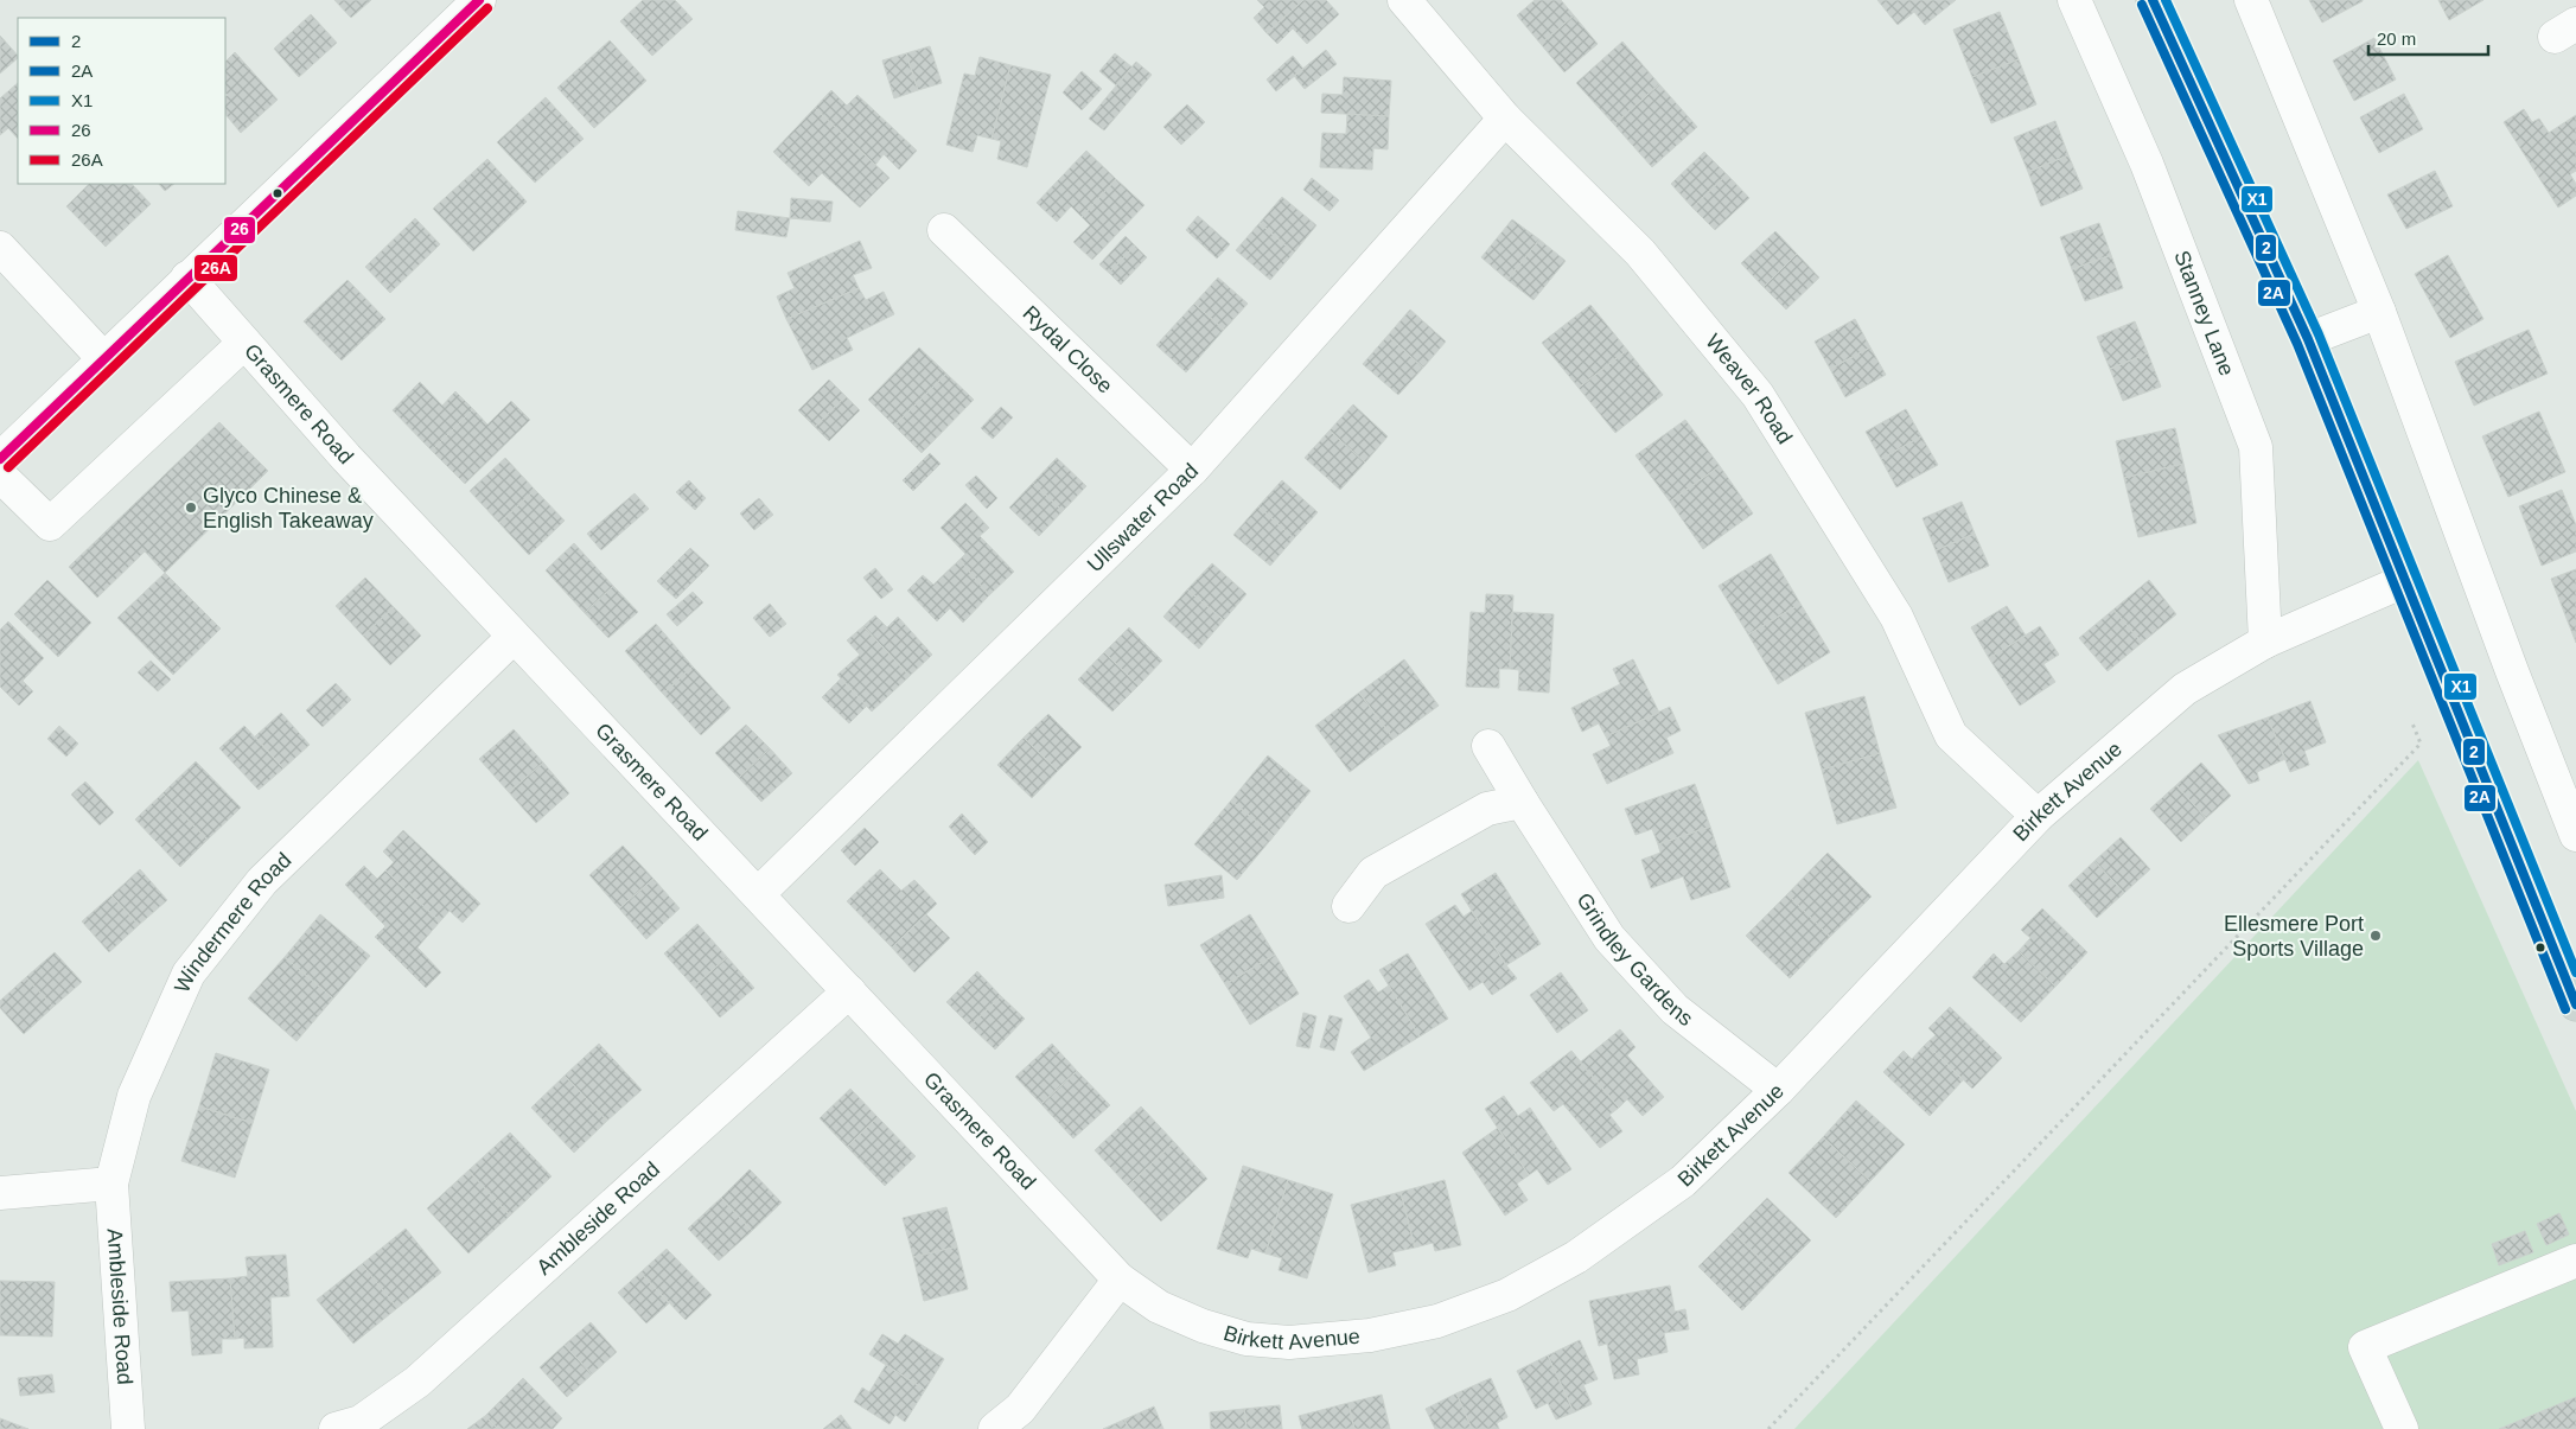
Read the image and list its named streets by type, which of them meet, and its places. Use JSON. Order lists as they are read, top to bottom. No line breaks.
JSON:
{"streets":{"street":["Stanney Lane","Rydal Close","Weaver Road","Grasmere Road","Ullswater Road","Birkett Avenue","Windermere Road","Grindley Gardens","Ambleside Road"]},"crossings":[["Stanney Lane","Birkett Avenue"],["Rydal Close","Ullswater Road"],["Weaver Road","Ullswater Road"],["Weaver Road","Birkett Avenue"],["Grasmere Road","Ullswater Road"],["Grasmere Road","Birkett Avenue"],["Grasmere Road","Windermere Road"],["Grasmere Road","Ambleside Road"],["Birkett Avenue","Grindley Gardens"],["Windermere Road","Ambleside Road"]],"places":["Glyco Chinese & English Takeaway","Ellesmere Port Sports Village"],"lines":["transit line 2","transit line X1","transit line 26","transit line 2A","transit line 26A"],"legend":["2","2A","X1","26","26A"],"scale_bar":"20 m"}
